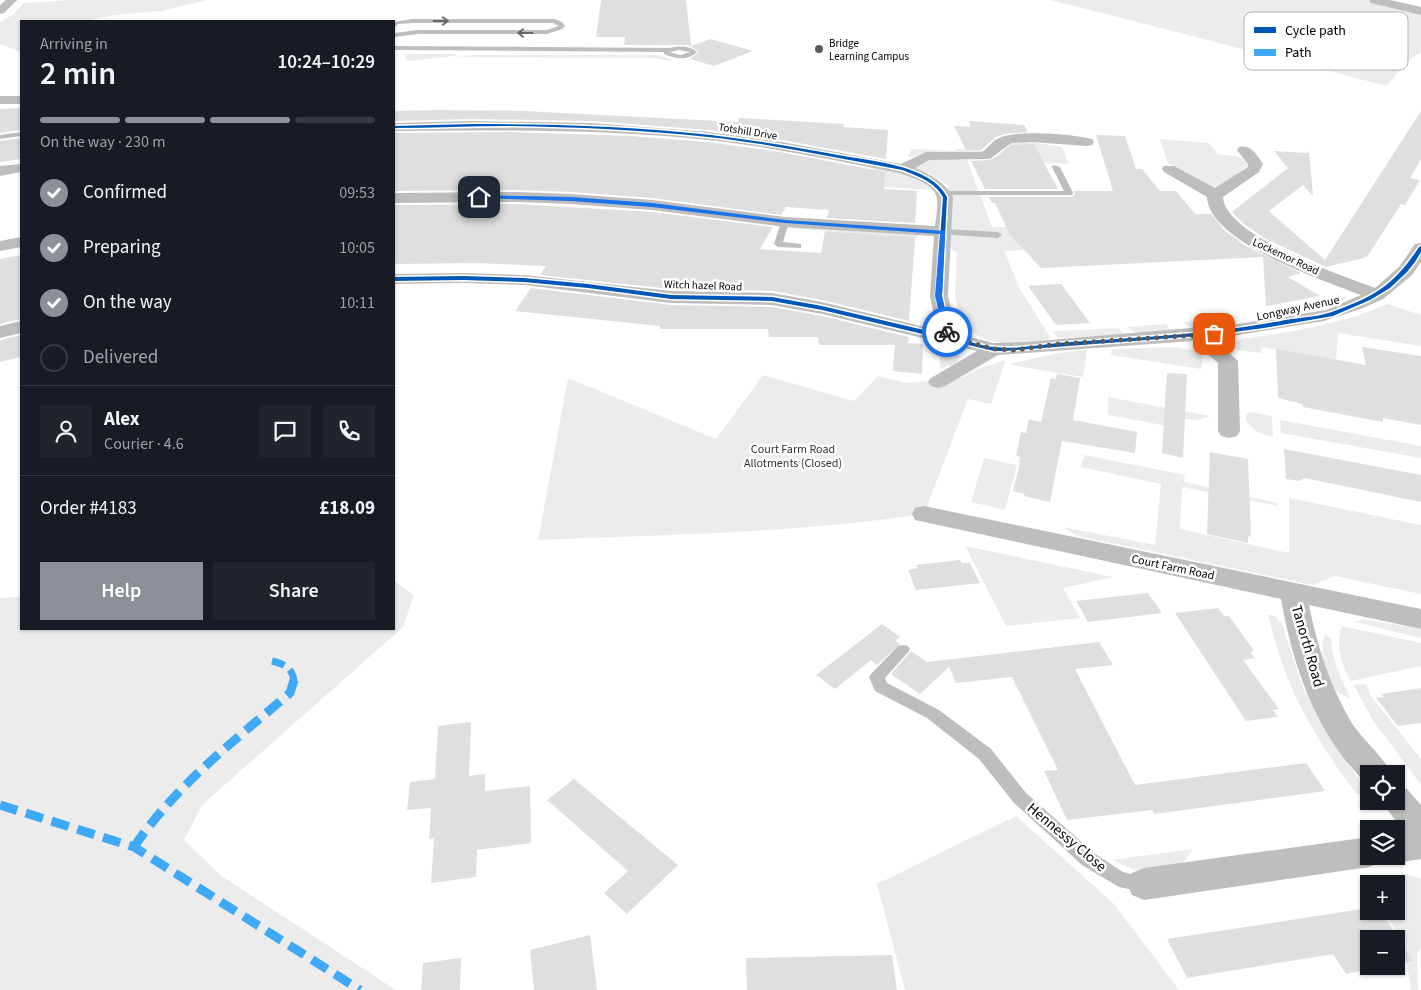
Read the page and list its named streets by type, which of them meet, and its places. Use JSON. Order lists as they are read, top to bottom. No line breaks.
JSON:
{"streets":{"street":["Totshill Drive","Lockemor Road","Witch hazel Road","Longway Avenue","Court Farm Road","Tanorth Road","Hennessy Close"]},"crossings":[["Lockemor Road","Longway Avenue"],["Witch hazel Road","Longway Avenue"],["Court Farm Road","Tanorth Road"]],"parks":["Court Farm Road Allotments (Closed)"],"places":["Bridge Learning Campus"],"legend":["Cycle path","Path"],"page":{"heading":["2 min","Arriving in","10:24–10:29"],"panel":["Alex","Courier · 4.6","Order #4183","£18.09"],"bar":"On the way · 230 m","list":[["Confirmed","09:53"],["Preparing","10:05"],["On the way","10:11"],"Delivered"],"buttons":["Help","Share"],"map_buttons":["+","−"]}}
